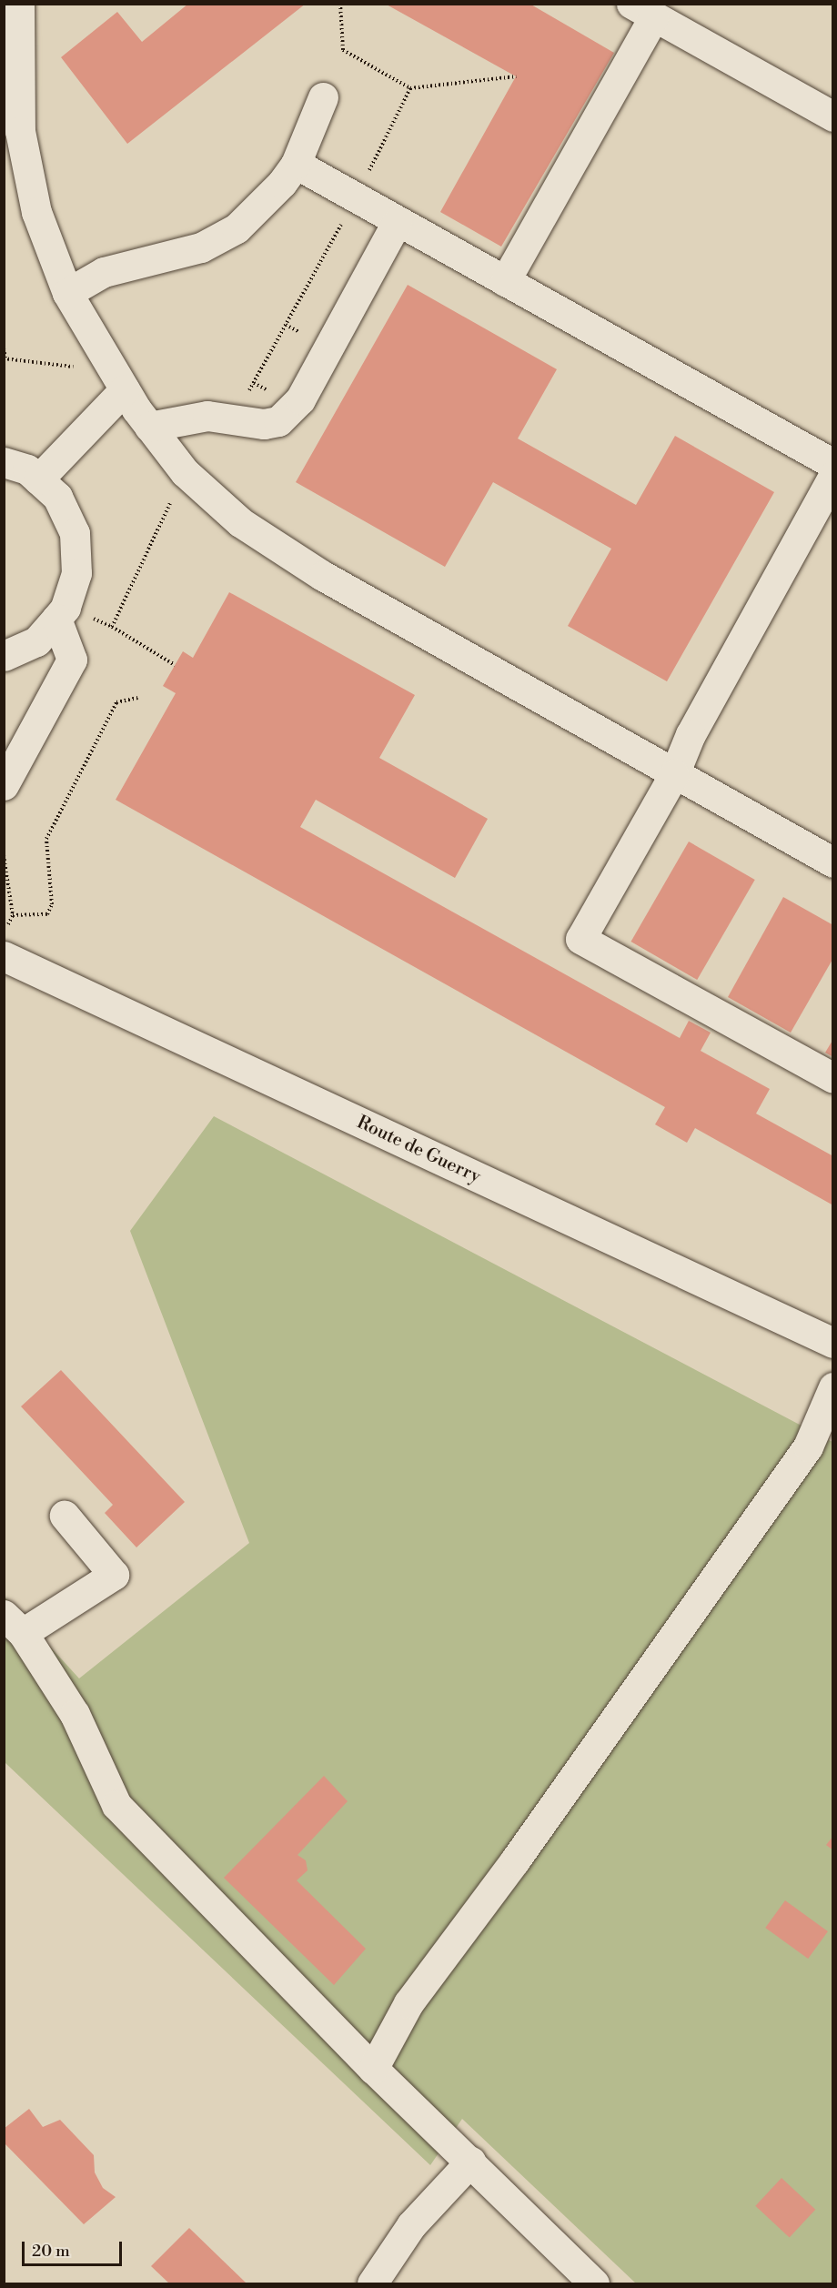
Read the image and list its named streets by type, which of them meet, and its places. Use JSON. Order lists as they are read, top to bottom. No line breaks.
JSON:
{"streets":{"street":["Route de Guerry"]},"scale_bar":"20 m"}
